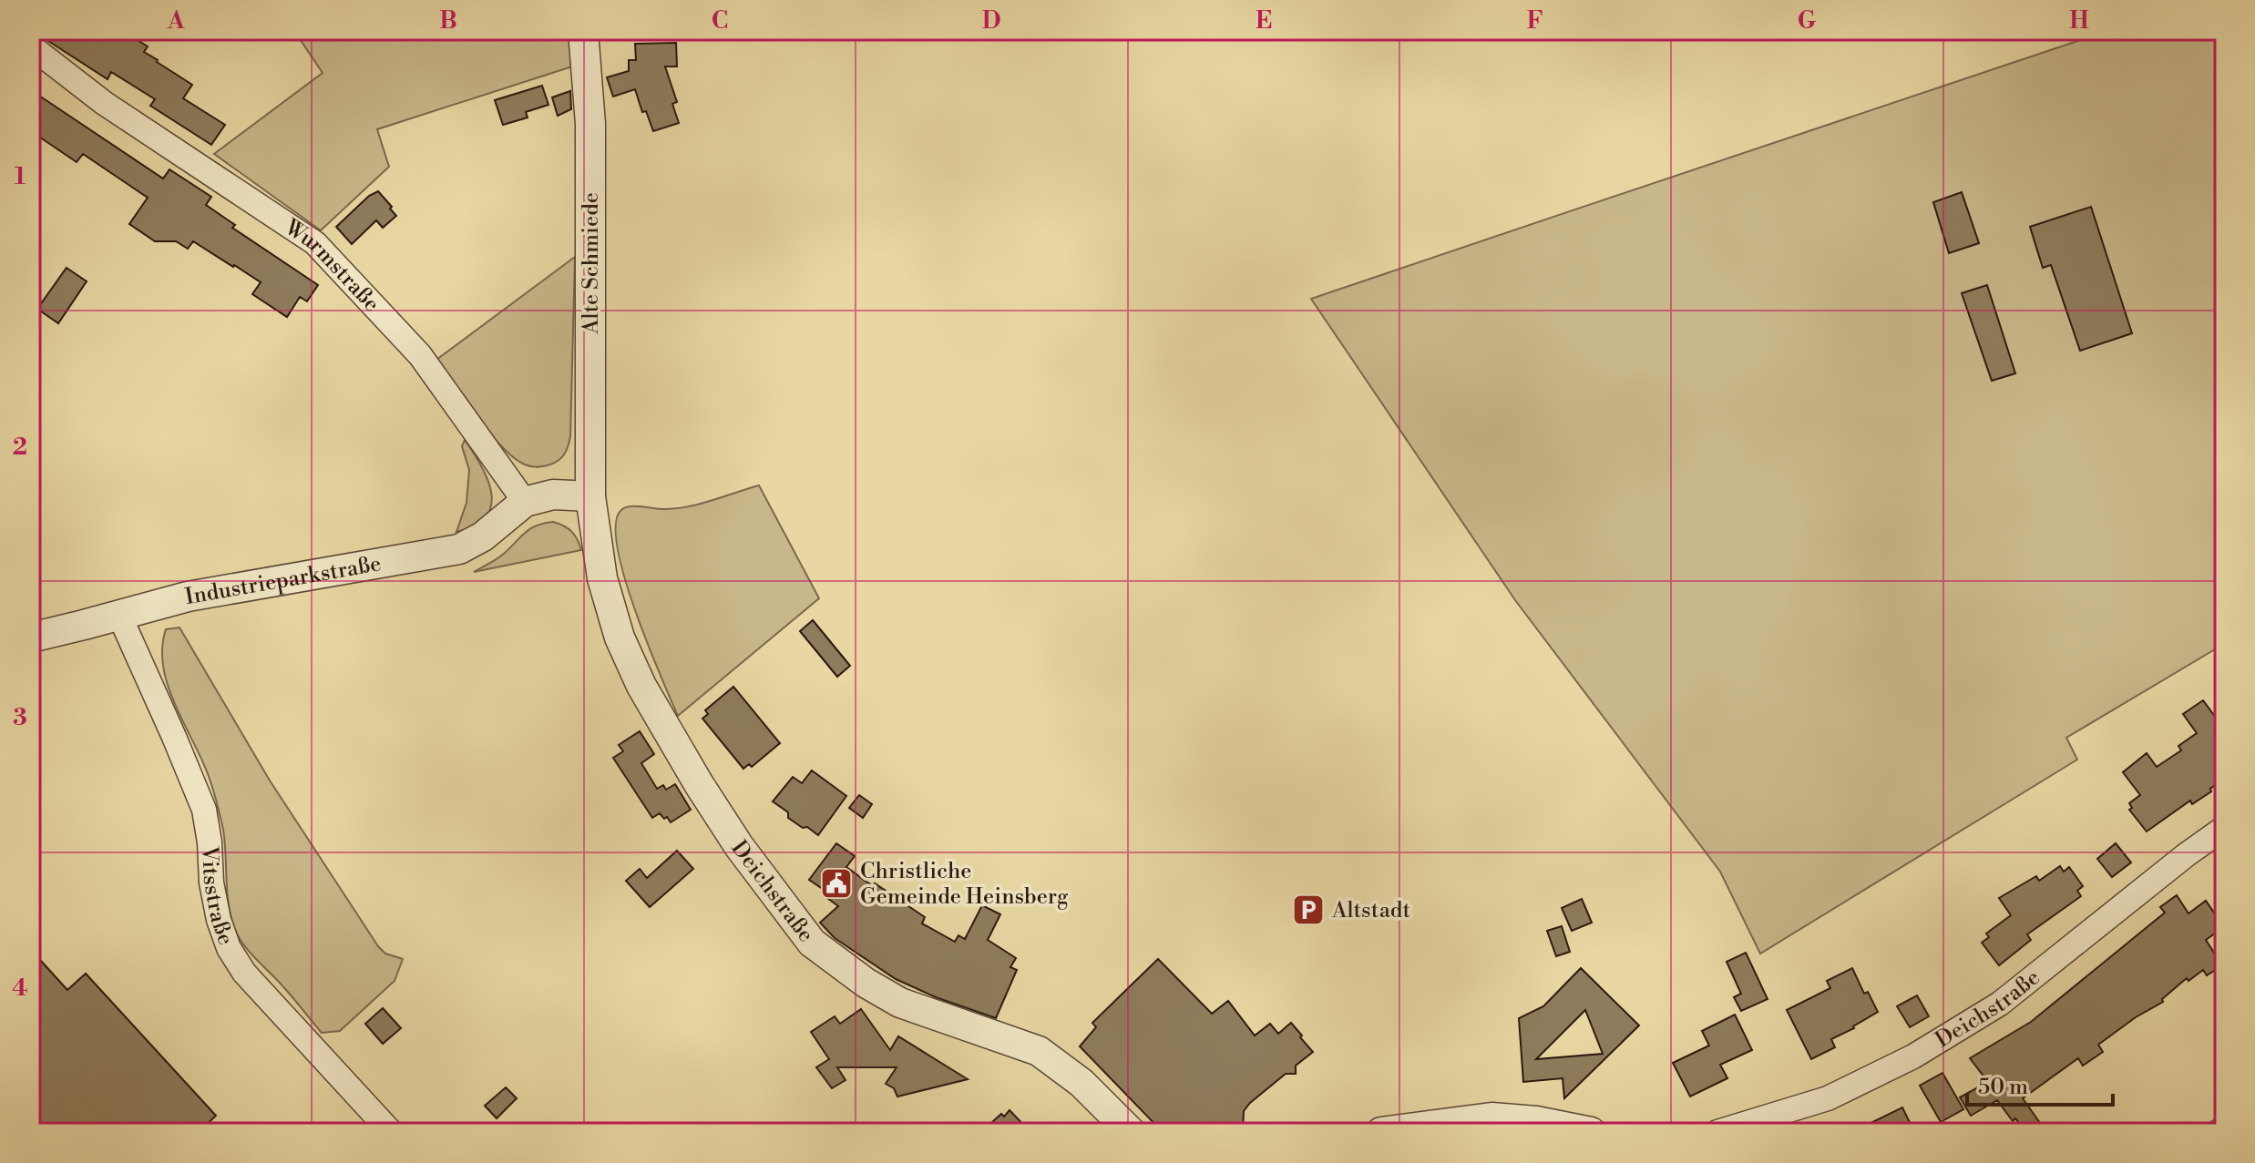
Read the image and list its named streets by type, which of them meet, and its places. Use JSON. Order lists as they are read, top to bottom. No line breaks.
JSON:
{"streets":{"street":["Alte Schmiede","Wurmstraße","Industrieparkstraße","Deichstraße","Vitsstraße"]},"crossings":[["Alte Schmiede","Deichstraße"],["Wurmstraße","Industrieparkstraße"],["Industrieparkstraße","Vitsstraße"]],"places":{"public building":["Christliche Gemeinde Heinsberg"],"parking":["Altstadt"]},"scale_bar":"50 m","grid":{"columns":["A","B","C","D","E","F","G","H"],"rows":["1","2","3","4"]}}
